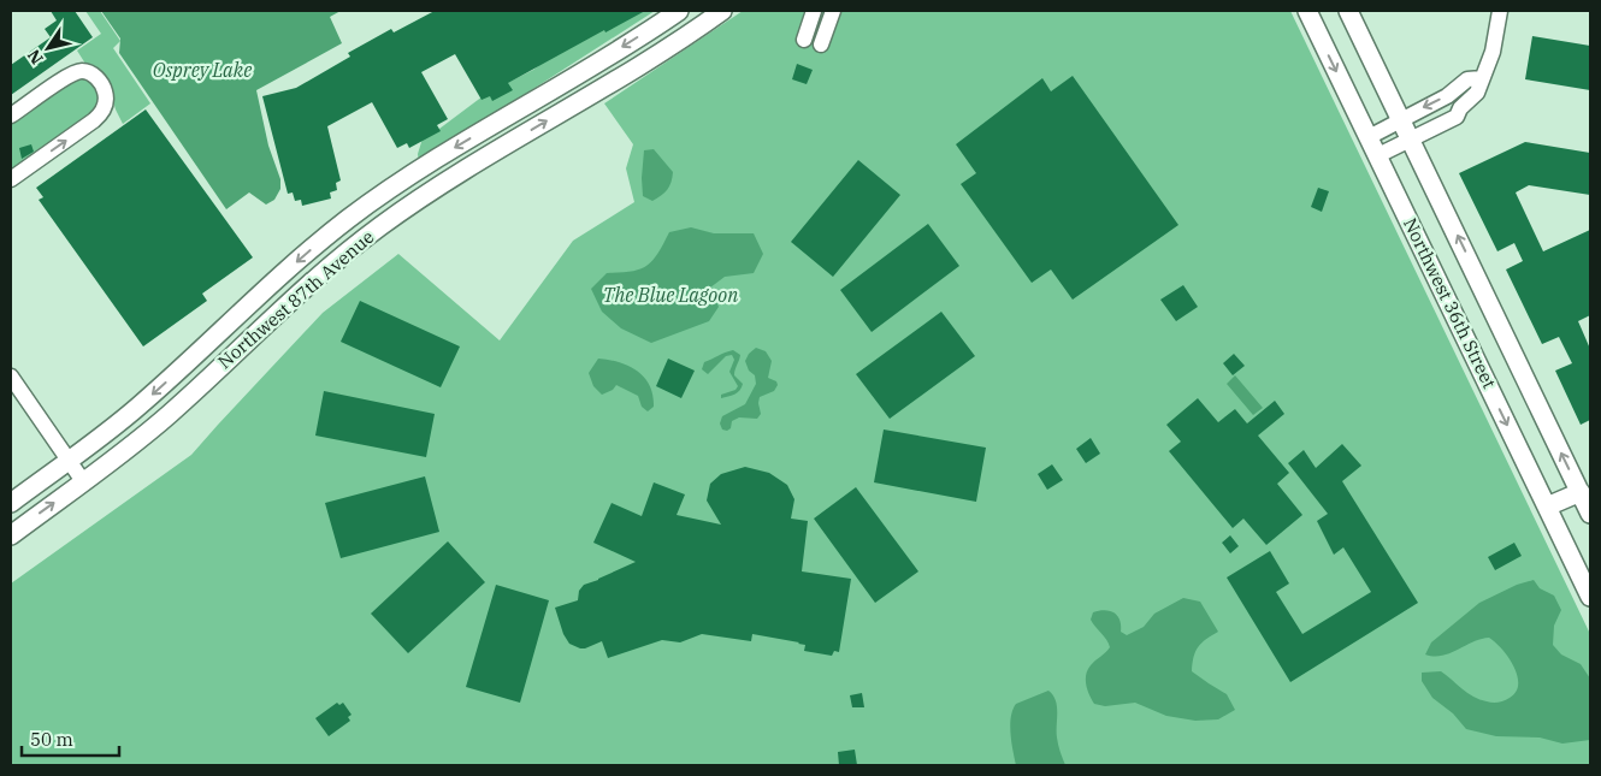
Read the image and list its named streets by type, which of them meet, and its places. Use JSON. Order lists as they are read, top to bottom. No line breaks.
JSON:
{"streets":{"main road":["Northwest 87th Avenue","Northwest 36th Street"]},"water":["Osprey Lake","The Blue Lagoon"],"scale_bar":"50 m","north":"bottom left"}
